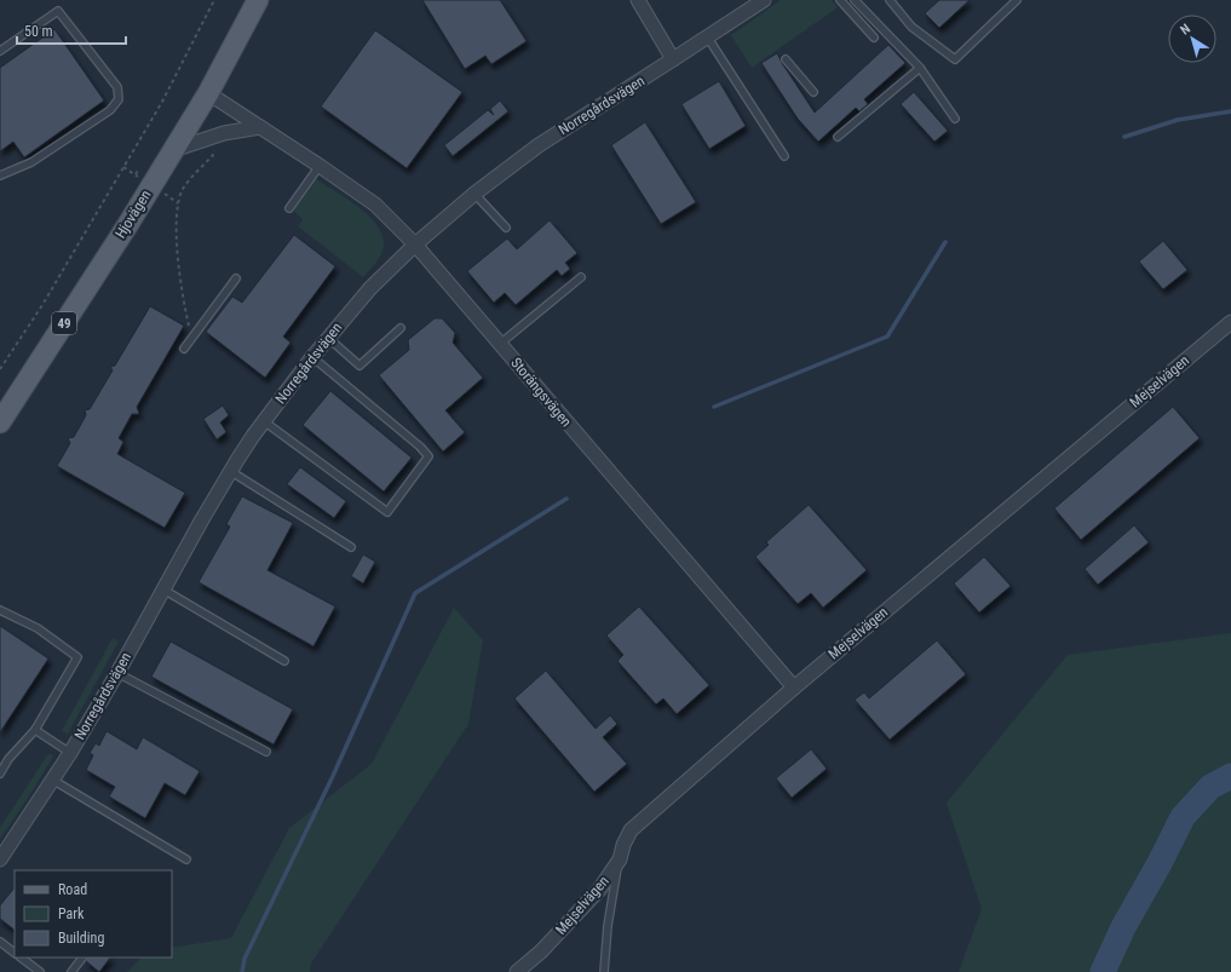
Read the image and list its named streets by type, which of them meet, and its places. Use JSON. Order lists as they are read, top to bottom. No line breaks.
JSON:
{"streets":{"main road":["Hjovägen","49"],"street":["Norregårdsvägen","Mejselvägen","Storängsvägen"]},"crossings":[["Norregårdsvägen","Storängsvägen"],["Hjovägen","Storängsvägen"],["Mejselvägen","Storängsvägen"]],"legend":["Road","Park","Building"],"scale_bar":"50 m","north":"top left"}
